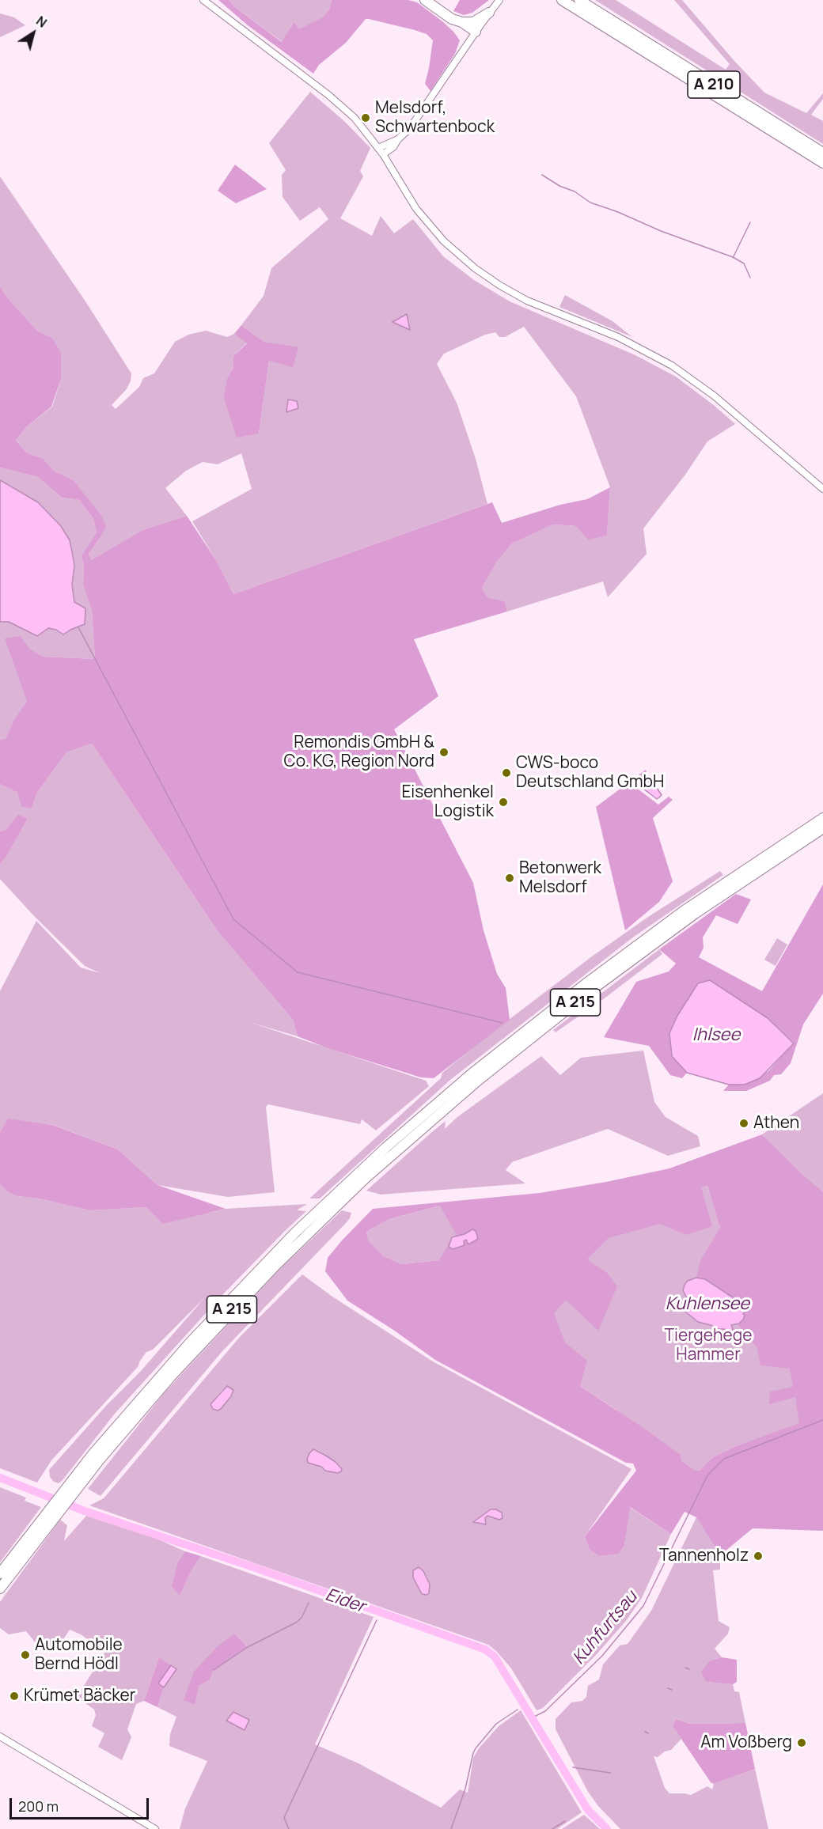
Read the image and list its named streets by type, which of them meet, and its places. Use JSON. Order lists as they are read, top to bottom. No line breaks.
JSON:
{"streets":{"highway":["A 210","A 215"]},"water":["Ihlsee","Kuhlensee","Eider","Kuhfurtsau"],"parks":["Tiergehege Hammer"],"places":["Melsdorf, Schwartenbock","Remondis GmbH & Co. KG, Region Nord","CWS-boco Deutschland GmbH","Eisenhenkel Logistik","Betonwerk Melsdorf","Athen","Tannenholz","Automobile Bernd Hödl","Krümet Bäcker","Am Voßberg"],"scale_bar":"200 m","north":"top right"}
